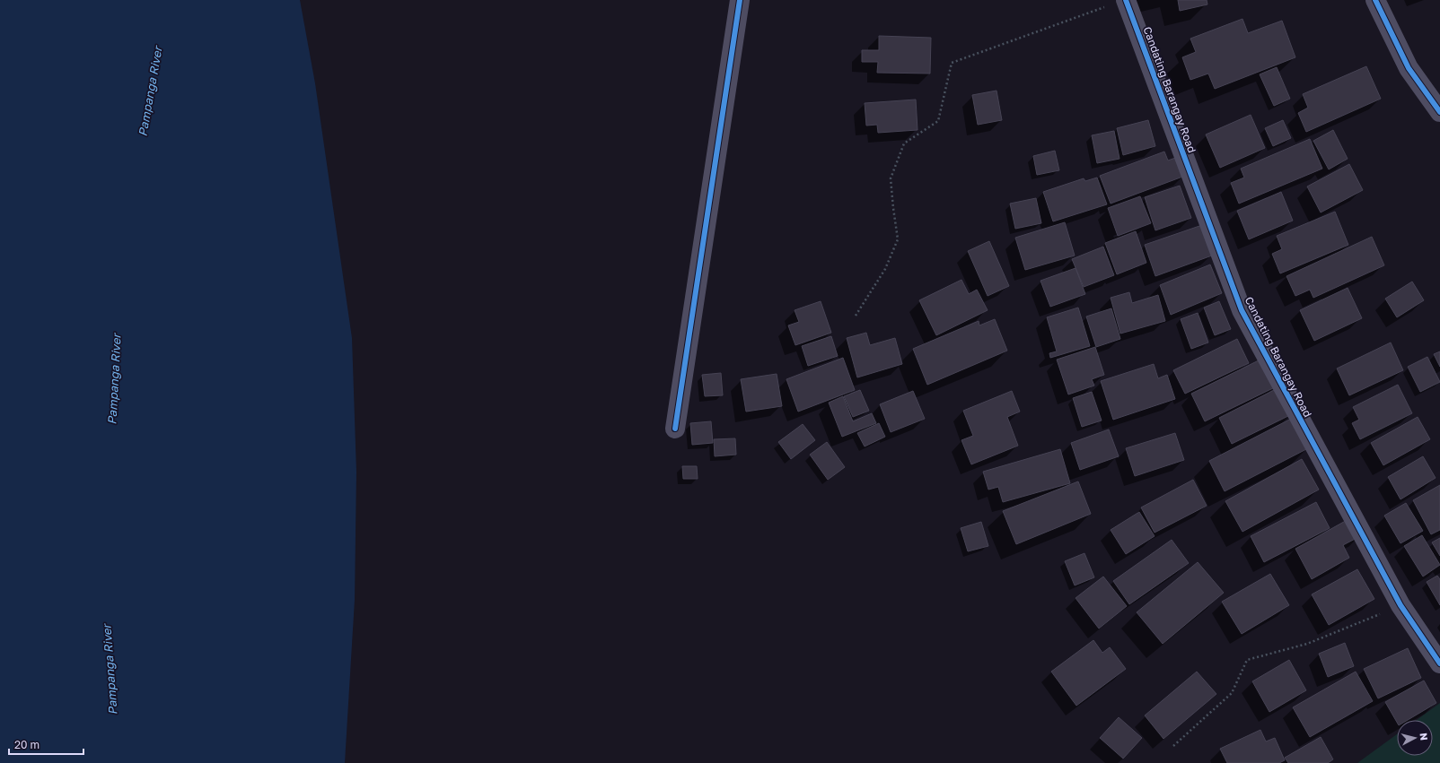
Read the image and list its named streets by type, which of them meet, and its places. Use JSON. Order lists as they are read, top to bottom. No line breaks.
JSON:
{"streets":{"street":["Candating Barangay Road"]},"water":["Pampanga River"],"scale_bar":"20 m","north":"right"}
